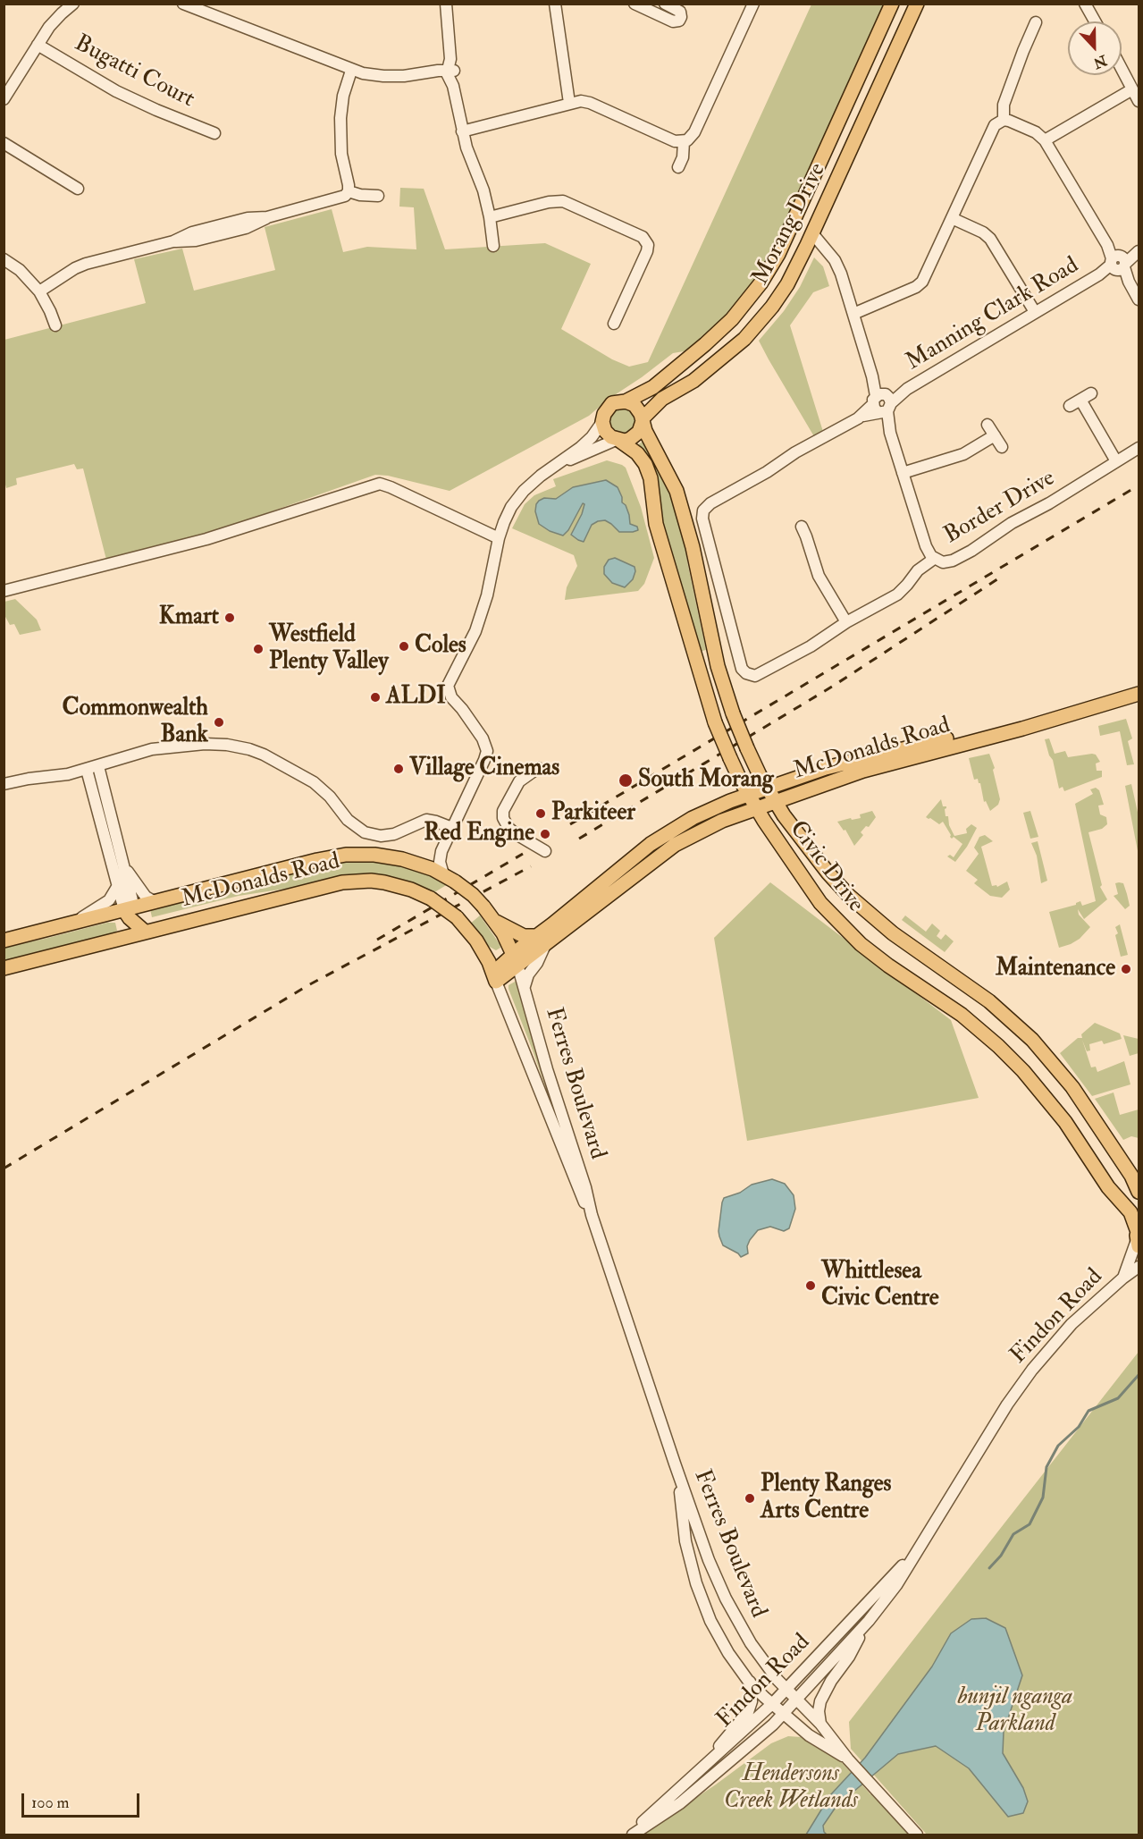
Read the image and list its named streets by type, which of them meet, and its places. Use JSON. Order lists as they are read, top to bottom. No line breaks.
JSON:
{"streets":{"main road":["Morang Drive","McDonalds Road","Civic Drive"],"street":["Bugatti Court","Manning Clark Road","Border Drive","Ferres Boulevard","Findon Road"]},"crossings":[["Morang Drive","Civic Drive"],["Manning Clark Road","Border Drive"],["McDonalds Road","Civic Drive"],["McDonalds Road","Ferres Boulevard"],["Civic Drive","Findon Road"],["Ferres Boulevard","Findon Road"]],"parks":["bunjil nganga Parkland","Hendersons Creek Wetlands"],"places":["Kmart","Coles","Westfield Plenty Valley","ALDI","Commonwealth Bank","Village Cinemas","South Morang","Parkiteer","Red Engine","Maintenance","Whittlesea Civic Centre","Plenty Ranges Arts Centre"],"scale_bar":"100 m","north":"bottom"}
